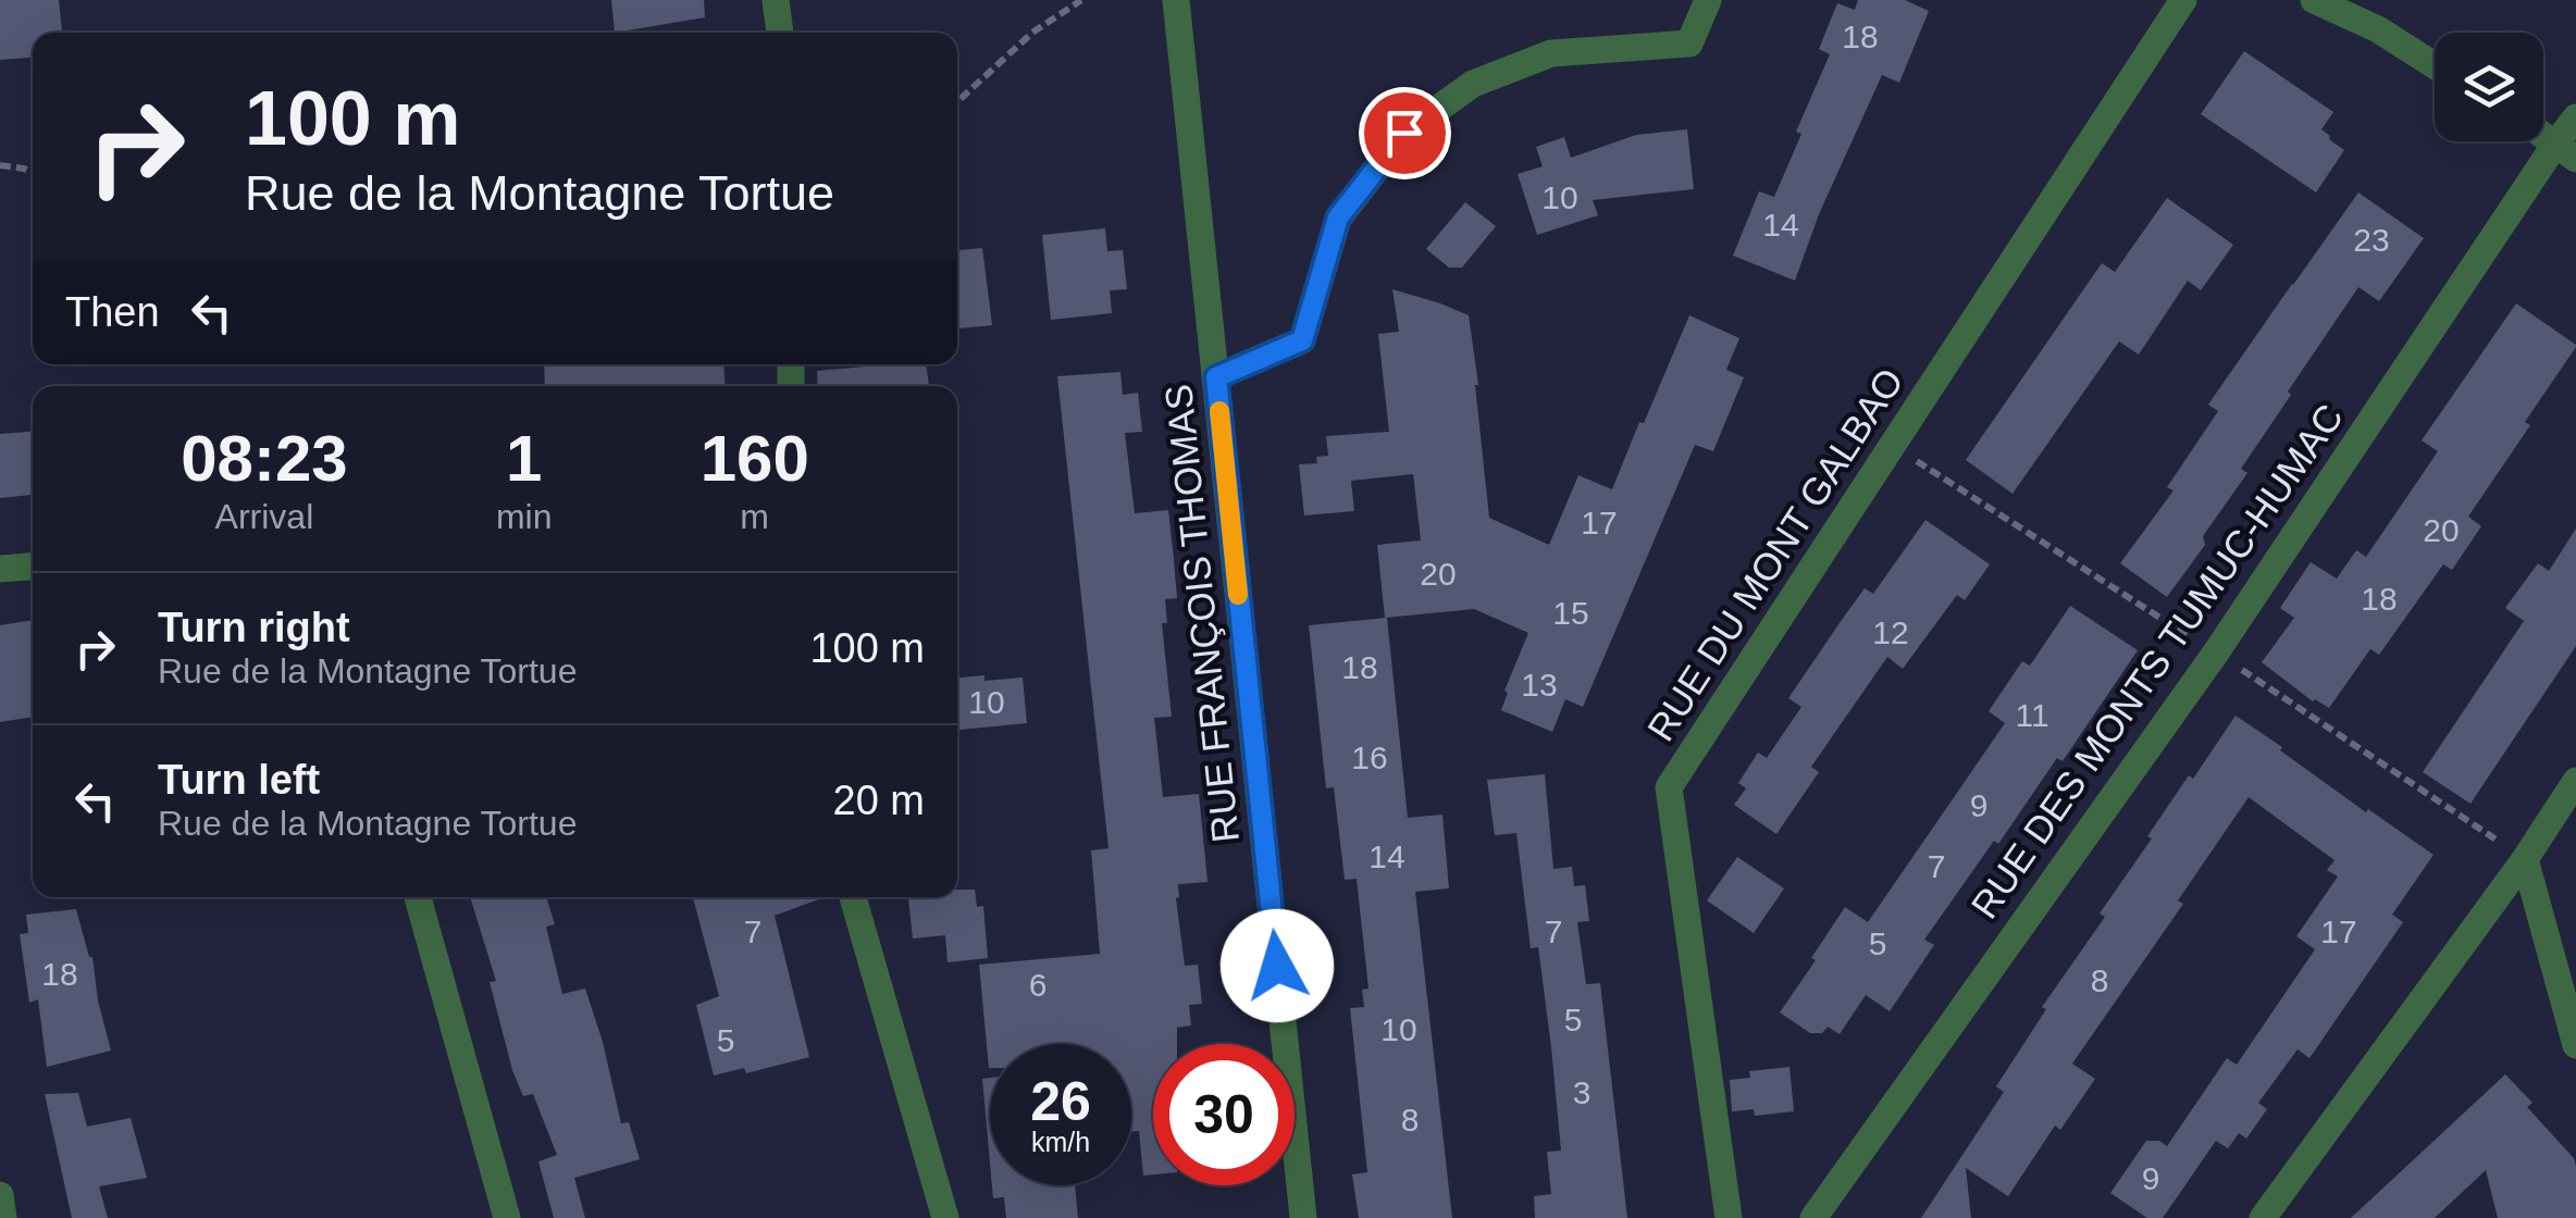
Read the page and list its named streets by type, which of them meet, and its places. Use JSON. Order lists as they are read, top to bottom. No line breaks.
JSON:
{"streets":{"street":["RUE DU MONT GALBAO","RUE FRANÇOIS THOMAS","RUE DES MONTS TUMUC-HUMAC"]},"house_numbers":["18","10","14","23","17","20","20","18","15","12","18","13","10","11","16","9","14","7","7","7","17","5","18","8","6","5","10","5","3","8","9"],"page":{"turn":["100 m","Rue de la Montagne Tortue"],"then":"Then","eta":["08:23","Arrival","1","min","160","m"],"list":[{"name":"Turn right","note":"Rue de la Montagne Tortue","value":"100 m"},{"name":"Turn left","note":"Rue de la Montagne Tortue","value":"20 m"}],"speed":"26 km/h","limit":"30"}}
